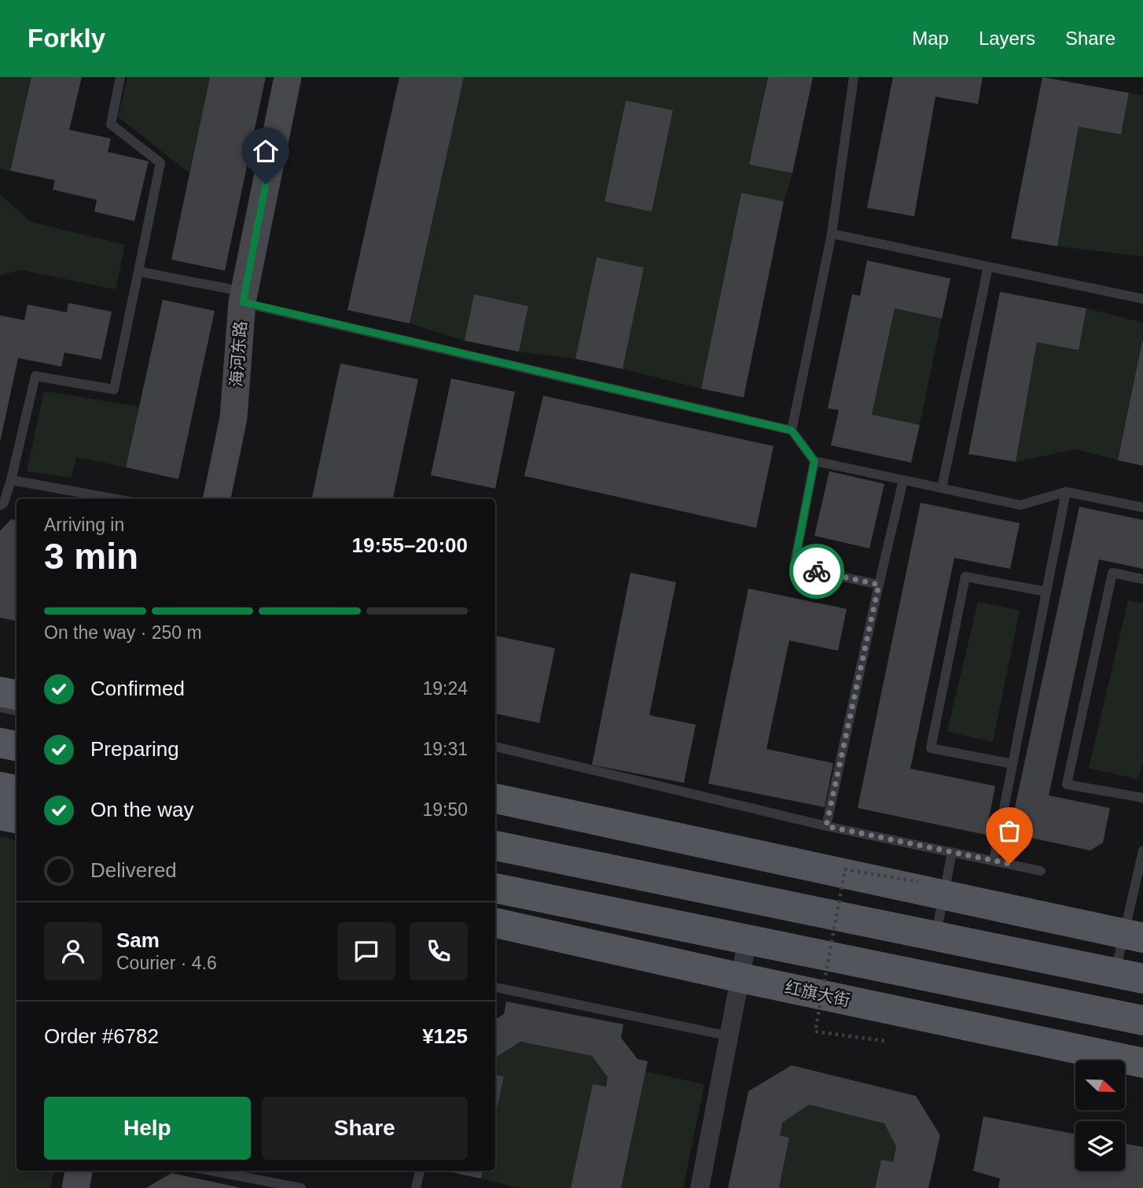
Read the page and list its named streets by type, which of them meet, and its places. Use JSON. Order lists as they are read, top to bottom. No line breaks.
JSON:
{"streets":{"main road":["红旗大街"],"street":["海河东路"]},"north":"right","page":{"header":"Forkly","nav":["Map","Layers","Share"],"heading":["3 min","Arriving in","19:55–20:00"],"panel":["Sam","Courier · 4.6","Order #6782","¥125"],"bar":"On the way · 250 m","list":[["Confirmed","19:24"],["Preparing","19:31"],["On the way","19:50"],"Delivered"],"buttons":["Help","Share"]}}
